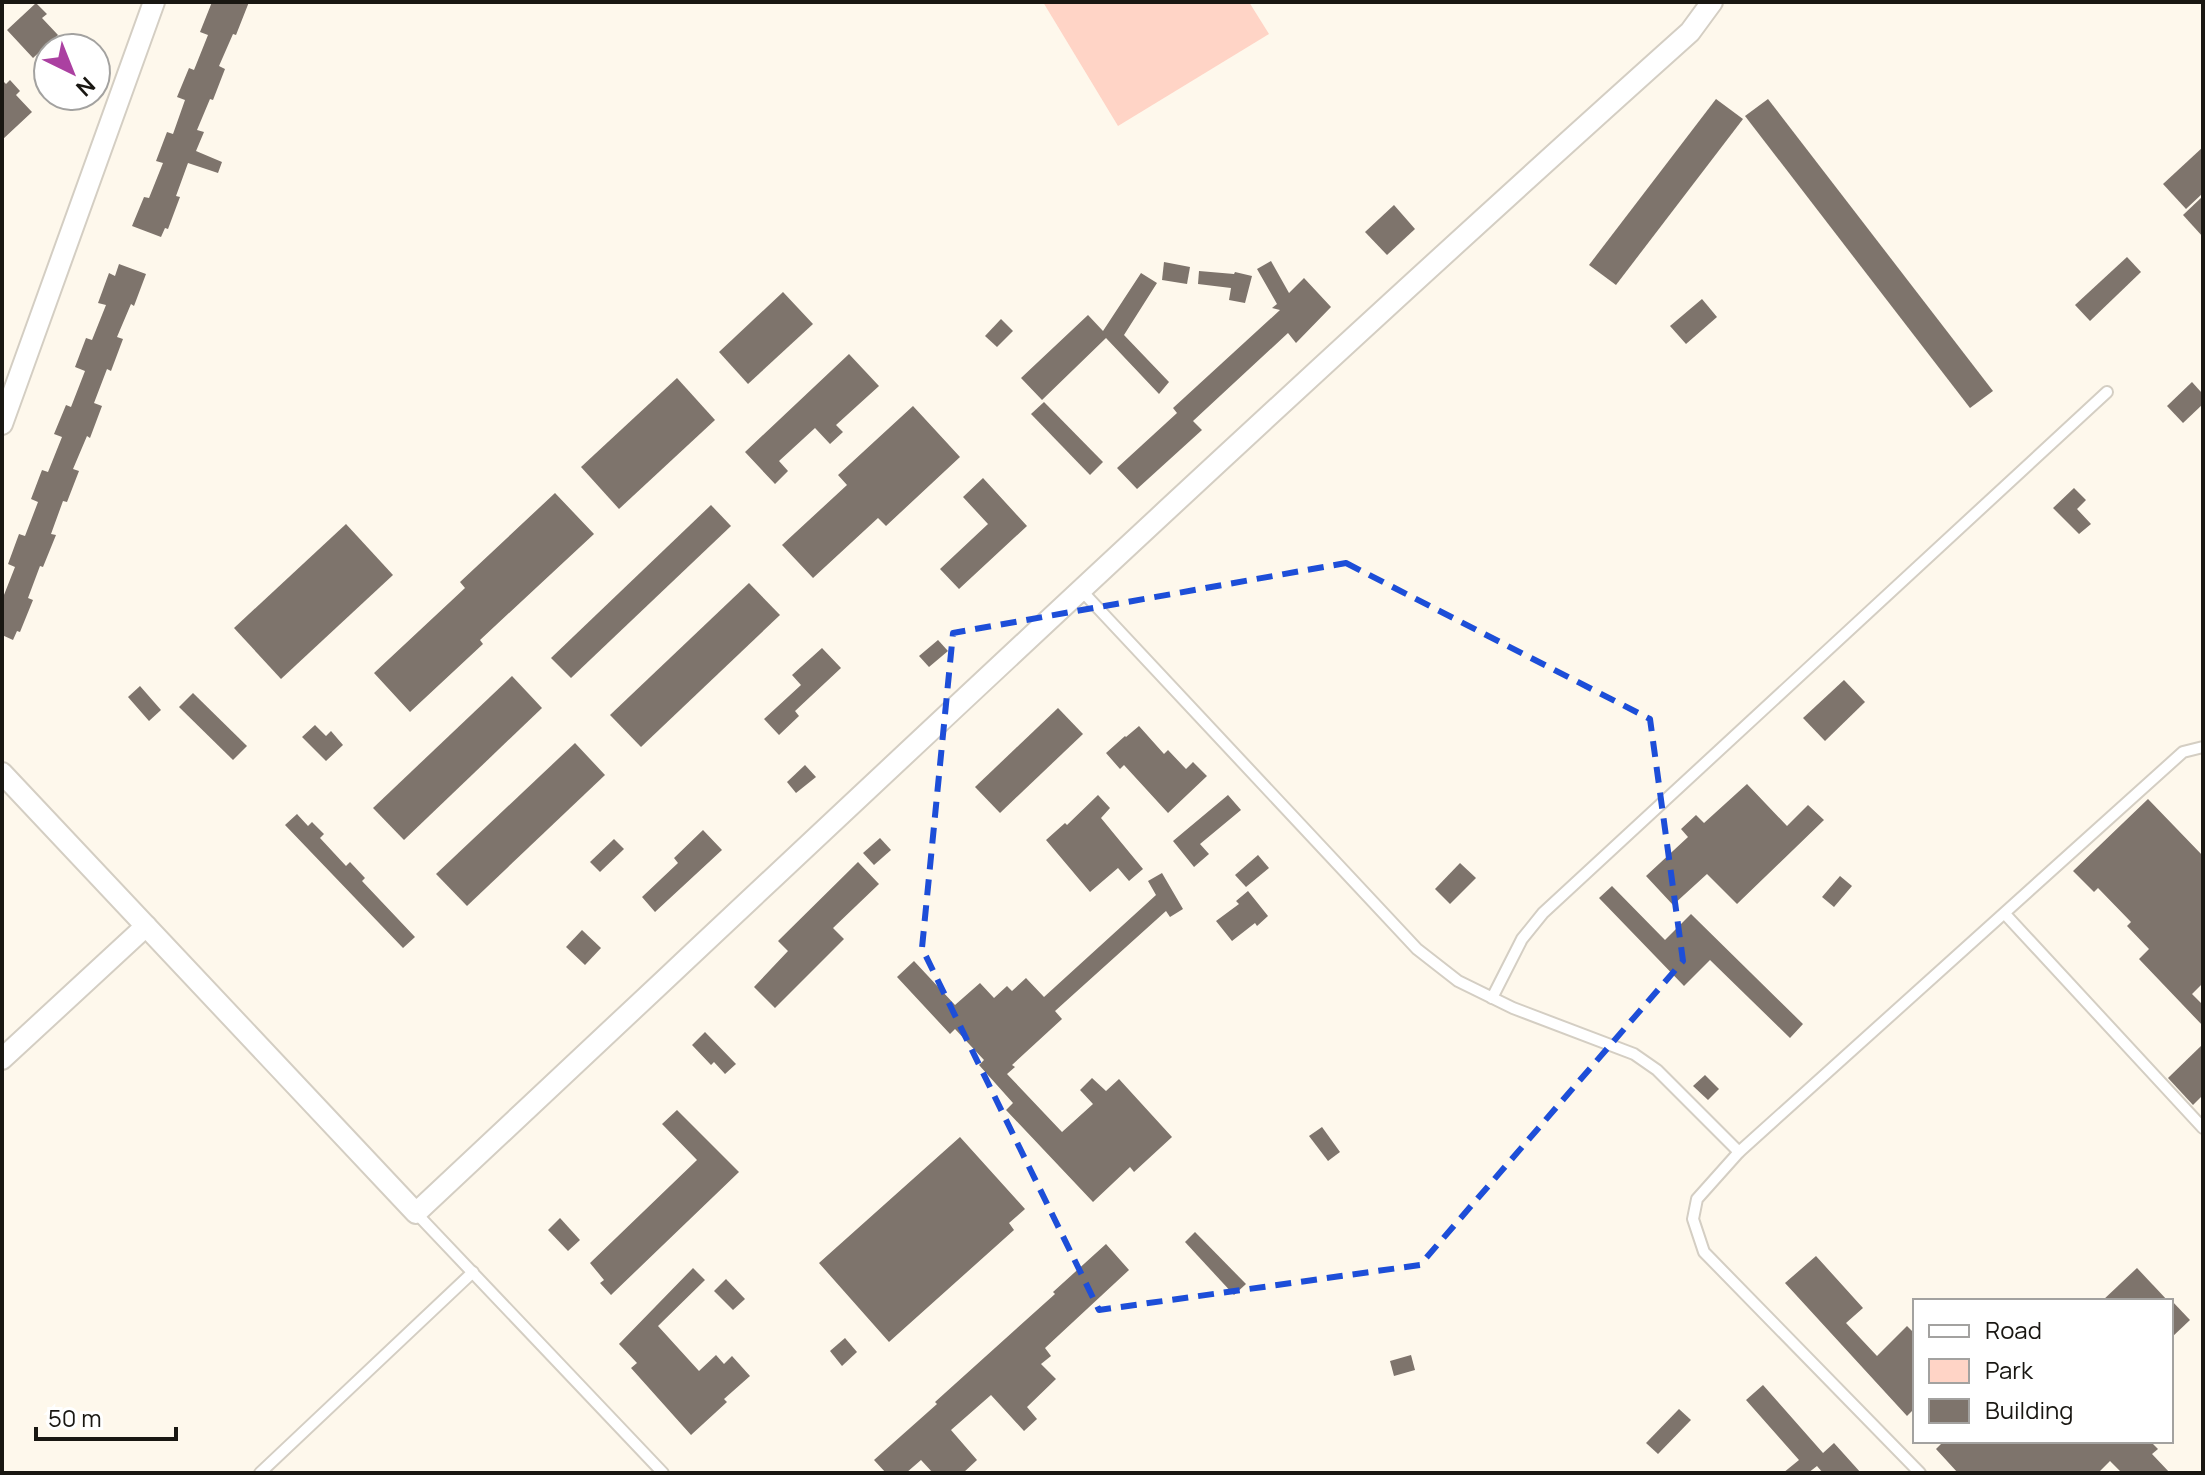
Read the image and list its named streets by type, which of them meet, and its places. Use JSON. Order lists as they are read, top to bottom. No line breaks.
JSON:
{"legend":["Road","Park","Building"],"scale_bar":"50 m","north":"bottom right"}
